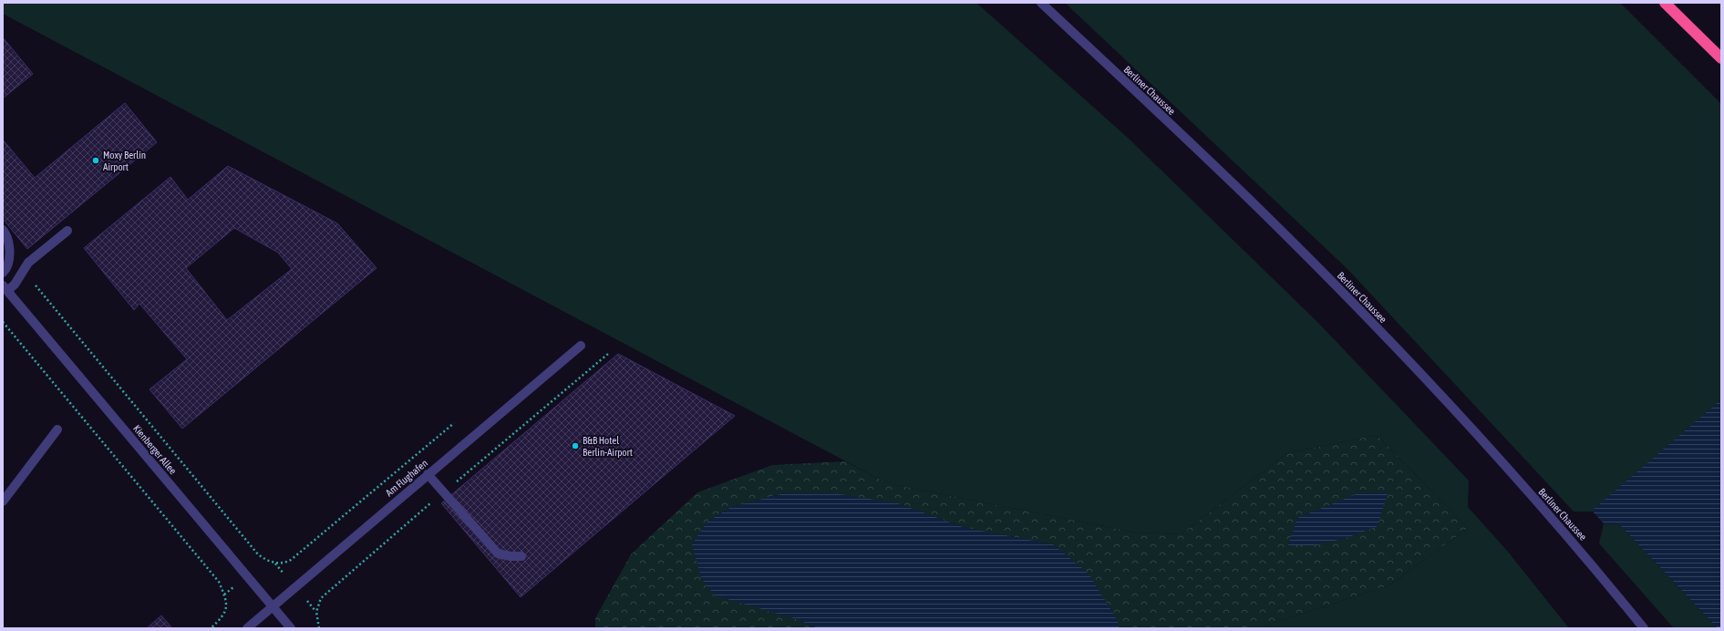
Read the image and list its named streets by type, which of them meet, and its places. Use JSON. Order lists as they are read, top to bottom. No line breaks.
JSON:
{"streets":{"street":["Berliner Chaussee","Kienberger Allee","Am Flughafen"]},"crossings":[["Kienberger Allee","Am Flughafen"]],"places":["Moxy Berlin Airport","B&B Hotel Berlin-Airport"]}
